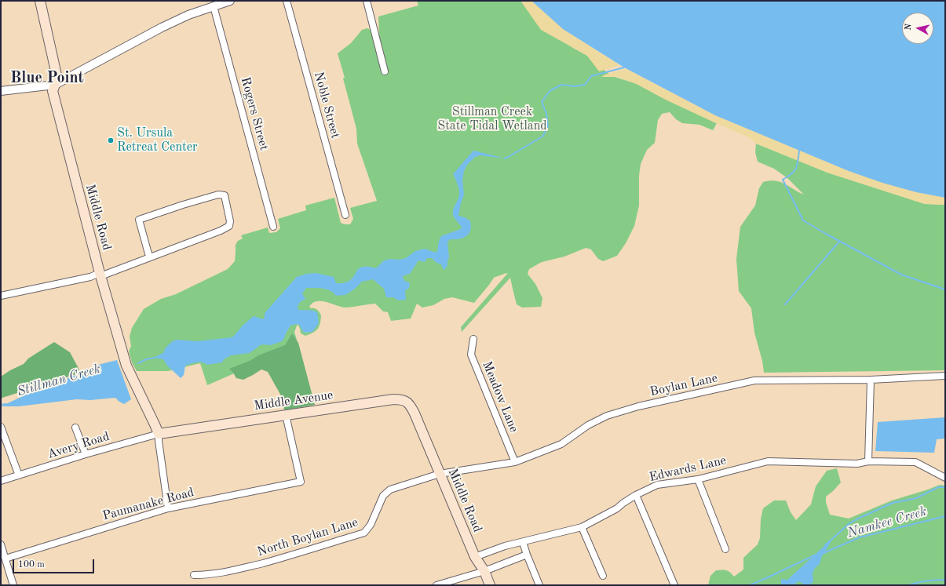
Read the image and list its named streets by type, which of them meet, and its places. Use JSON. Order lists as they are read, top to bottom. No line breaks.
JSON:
{"streets":{"main road":["Middle Road","Middle Avenue"],"street":["Noble Street","Rogers Street","Boylan Lane","Meadow Lane","Avery Road","Edwards Lane","Paumanake Road","North Boylan Lane"]},"crossings":[["Middle Road","Boylan Lane"],["Middle Road","Middle Avenue"],["Middle Road","Avery Road"],["Middle Road","Edwards Lane"],["Middle Road","North Boylan Lane"],["Boylan Lane","Meadow Lane"],["Boylan Lane","North Boylan Lane"],["Middle Avenue","Avery Road"],["Middle Avenue","Paumanake Road"]],"districts":["Blue Point"],"water":["Stillman Creek","Namkee Creek"],"parks":["Stillman Creek State Tidal Wetland"],"places":["St. Ursula Retreat Center"],"scale_bar":"100 m","north":"left"}
